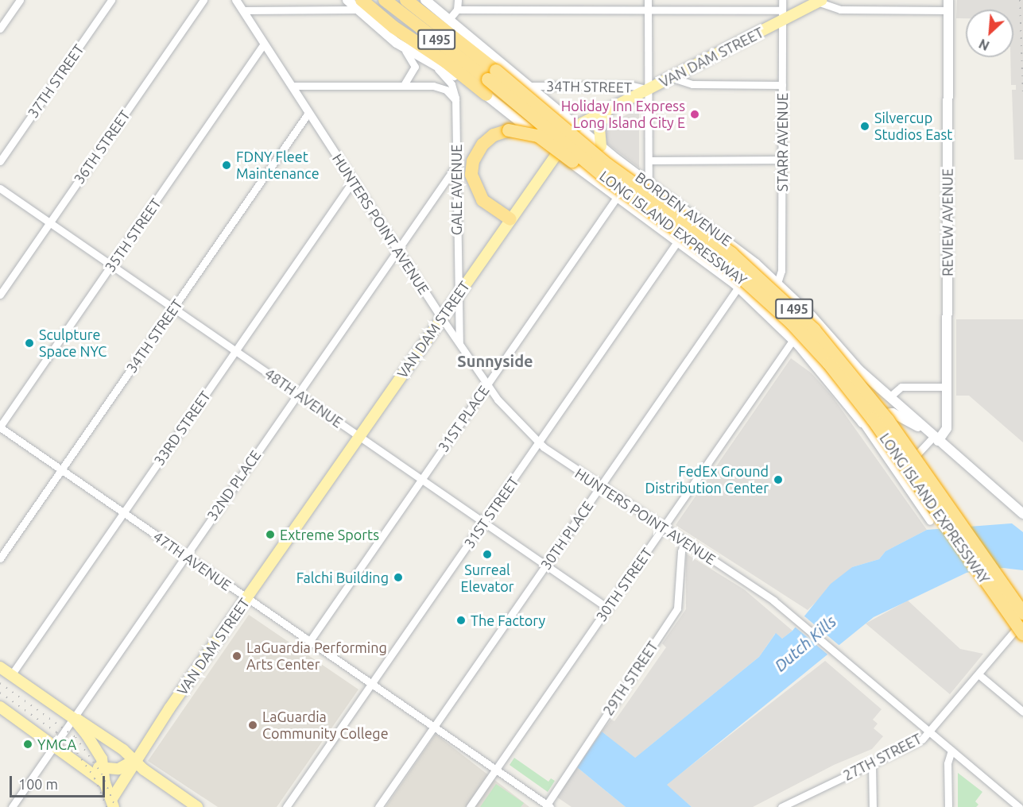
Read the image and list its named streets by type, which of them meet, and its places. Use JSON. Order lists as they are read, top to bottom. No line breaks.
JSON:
{"streets":{"highway":["I 495","LONG ISLAND EXPRESSWAY"],"main road":["VAN DAM STREET","BORDEN AVENUE","REVIEW AVENUE"],"street":["37TH STREET","34TH STREET","STARR AVENUE","36TH STREET","GALE AVENUE","HUNTERS POINT AVENUE","35TH STREET","48TH AVENUE","31ST PLACE","33RD STREET","32ND PLACE","31ST STREET","30TH PLACE","47TH AVENUE","30TH STREET","29TH STREET","27TH STREET"]},"crossings":[["VAN DAM STREET","34TH STREET"],["VAN DAM STREET","STARR AVENUE"],["VAN DAM STREET","GALE AVENUE"],["VAN DAM STREET","BORDEN AVENUE"],["VAN DAM STREET","HUNTERS POINT AVENUE"],["VAN DAM STREET","48TH AVENUE"],["VAN DAM STREET","47TH AVENUE"],["34TH STREET","BORDEN AVENUE"],["34TH STREET","HUNTERS POINT AVENUE"],["34TH STREET","48TH AVENUE"],["34TH STREET","47TH AVENUE"],["STARR AVENUE","BORDEN AVENUE"],["36TH STREET","48TH AVENUE"],["GALE AVENUE","BORDEN AVENUE"],["GALE AVENUE","HUNTERS POINT AVENUE"],["GALE AVENUE","32ND PLACE"],["BORDEN AVENUE","REVIEW AVENUE"],["BORDEN AVENUE","LONG ISLAND EXPRESSWAY"],["BORDEN AVENUE","31ST PLACE"],["BORDEN AVENUE","31ST STREET"],["BORDEN AVENUE","30TH PLACE"],["BORDEN AVENUE","30TH STREET"],["HUNTERS POINT AVENUE","35TH STREET"],["HUNTERS POINT AVENUE","31ST PLACE"],["HUNTERS POINT AVENUE","33RD STREET"],["HUNTERS POINT AVENUE","32ND PLACE"],["HUNTERS POINT AVENUE","31ST STREET"],["HUNTERS POINT AVENUE","30TH PLACE"],["HUNTERS POINT AVENUE","30TH STREET"],["HUNTERS POINT AVENUE","29TH STREET"],["HUNTERS POINT AVENUE","27TH STREET"],["35TH STREET","48TH AVENUE"],["35TH STREET","47TH AVENUE"],["48TH AVENUE","31ST PLACE"],["48TH AVENUE","33RD STREET"],["48TH AVENUE","32ND PLACE"],["48TH AVENUE","31ST STREET"],["48TH AVENUE","30TH PLACE"],["48TH AVENUE","30TH STREET"],["31ST PLACE","47TH AVENUE"],["33RD STREET","47TH AVENUE"],["32ND PLACE","47TH AVENUE"],["31ST STREET","47TH AVENUE"],["30TH PLACE","47TH AVENUE"],["47TH AVENUE","30TH STREET"],["47TH AVENUE","29TH STREET"]],"districts":["Sunnyside"],"water":["Dutch Kills"],"places":["Holiday Inn Express Long Island City E","Silvercup Studios East","FDNY Fleet Maintenance","Sculpture Space NYC","FedEx Ground Distribution Center","Extreme Sports","Surreal Elevator","Falchi Building","The Factory","LaGuardia Performing Arts Center","LaGuardia Community College","YMCA"],"scale_bar":"100 m","north":"bottom left"}
